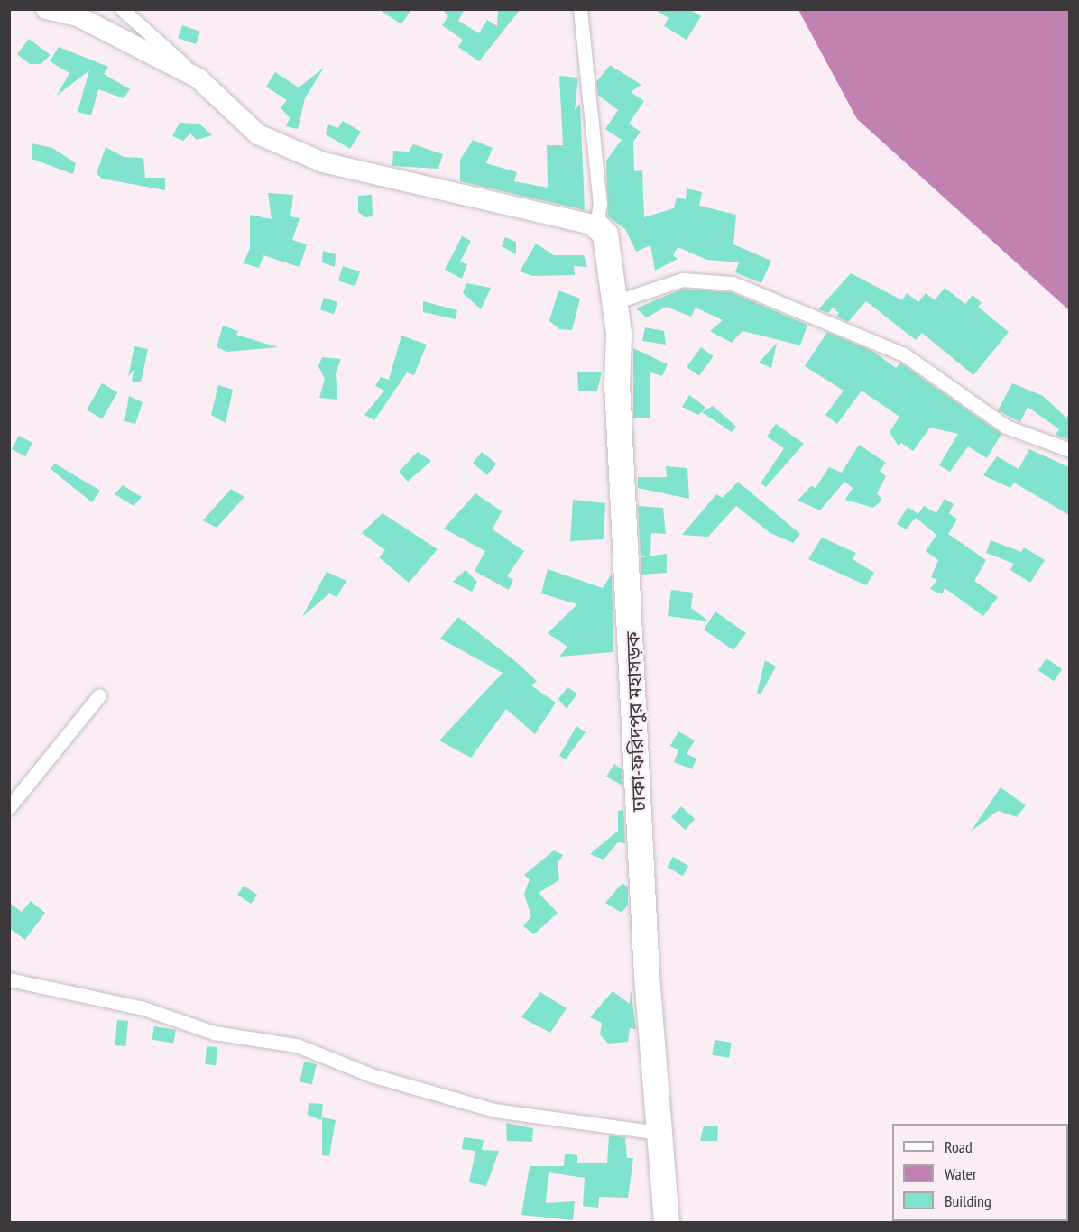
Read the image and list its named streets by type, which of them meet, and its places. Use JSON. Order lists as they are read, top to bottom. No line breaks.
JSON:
{"streets":{"highway":["ঢাকা-ফরিদপুর মহাসড়ক"]},"legend":["Road","Water","Building"]}
